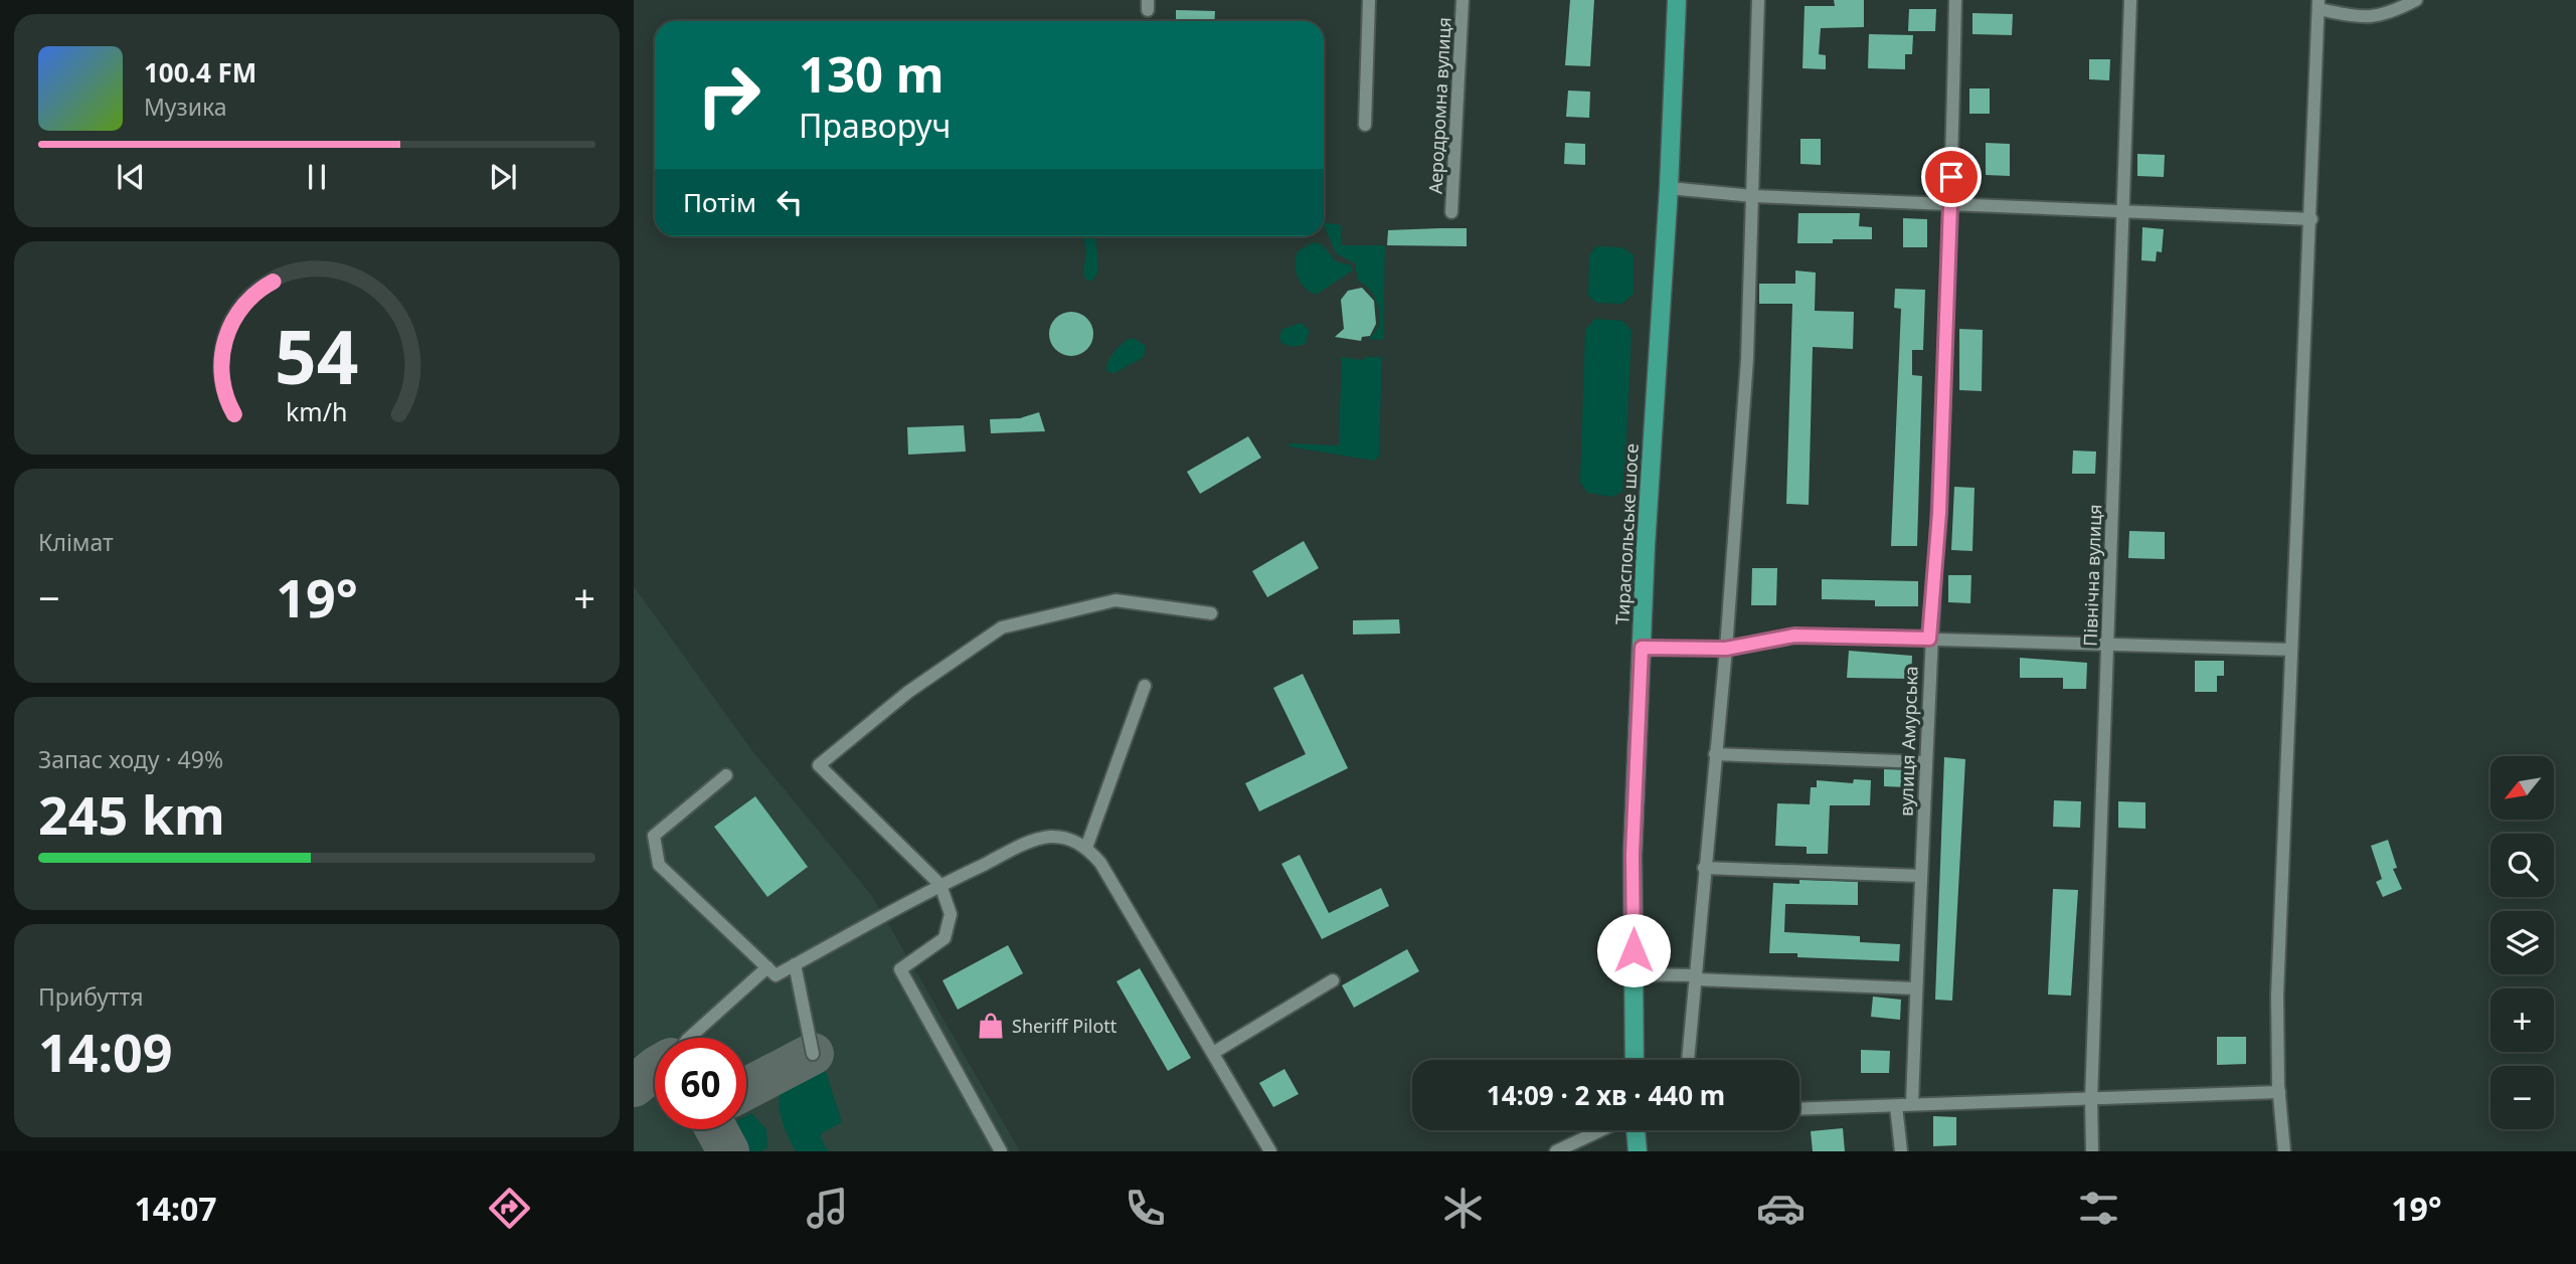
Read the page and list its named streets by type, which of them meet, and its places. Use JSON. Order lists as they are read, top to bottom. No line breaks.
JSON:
{"streets":{"main road":["Тираспольське шосе"],"street":["Аеродромна вулиця","Північна вулиця","вулиця Амурська"]},"places":{"shop":["Sheriff Pilott"]},"north":"bottom left","page":{"turn":["130 m","Праворуч"],"song":["100.4 FM","Музика"],"then":"Потім","tile":["Клімат",["Запас ходу · 49%","245 km"],["Прибуття","14:09"]],"heat":["−","19°","+"],"map_buttons":["+","−"],"limit":"60","trip":"14:09 · 2 хв · 440 m","tabs":["14:07","19°"],"gauge":["54","km/h"]}}
